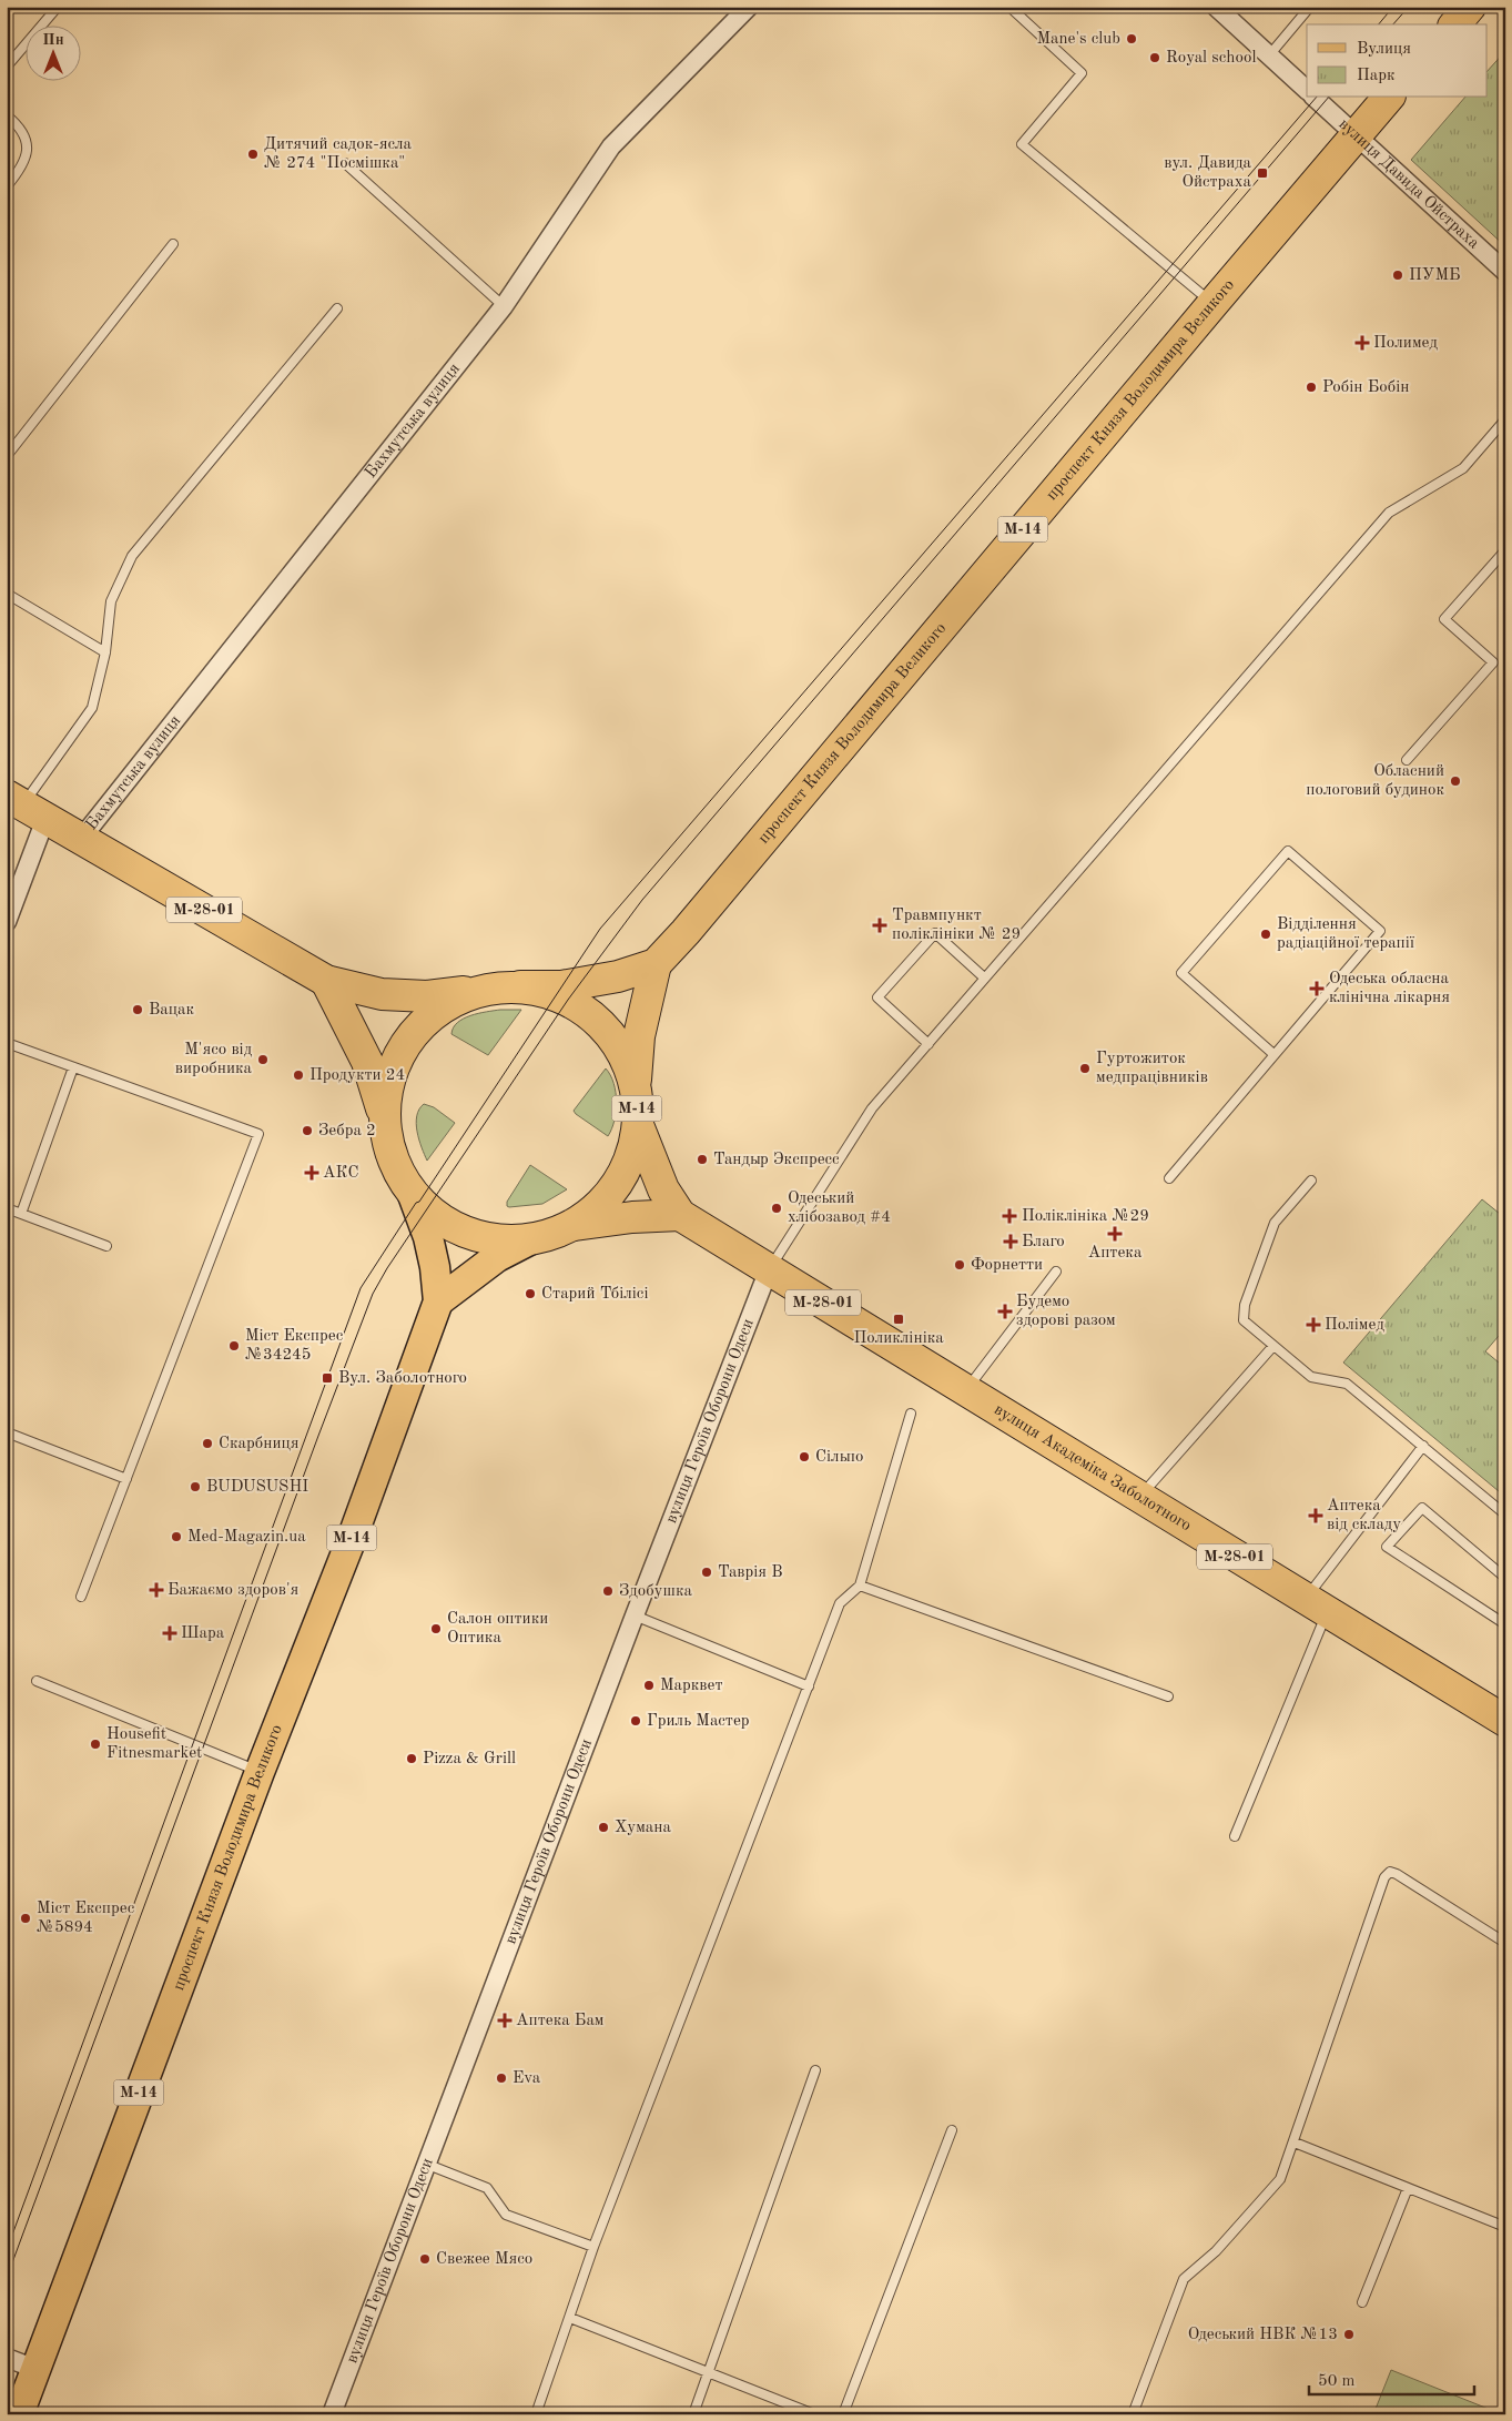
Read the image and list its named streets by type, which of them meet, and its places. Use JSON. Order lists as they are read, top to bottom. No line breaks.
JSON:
{"streets":{"highway":["проспект Князя Володимира Великого","М-14","М-28-01","вулиця Академіка Заболотного"],"street":["вулиця Давида Ойстраха","Бахмутська вулиця","вулиця Героїв Оборони Одеси"]},"crossings":[["вулиця Давида Ойстраха","проспект Князя Володимира Великого"],["проспект Князя Володимира Великого","М-14"],["Бахмутська вулиця","М-28-01"],["М-14","М-28-01"],["М-14","вулиця Академіка Заболотного"],["вулиця Героїв Оборони Одеси","вулиця Академіка Заболотного"]],"places":{"other":["Mane's club","Royal school","Дитячий садок-ясла № 274 \"Посмішка\"","ПУМБ","Робін Бобін","Обласний пологовий будинок","Відділення радіаційної терапії","Вацак","М'ясо від виробника","Гуртожиток медпрацівників","Продукти 24","Зебра 2","Тандыр Экспресс","Одеський хлібозавод #4","Форнетти","Старий Тбілісі","Міст Експрес №34245","Скарбниця","Сільпо","BUDUSUSHI","Med-Magazin.ua","Таврія В","Здобушка","Салон оптики Оптика","Марквет","Гриль Мастер","Housefit Fitnesmarket","Pizza & Grill","Хумана","Міст Експрес №5894","Eva","Свежее Мясо","Одеський НВК №13"],"transit":["вул. Давида Ойстраха","Поликлініка","Вул. Заболотного"],"health":["Полимед","Травмпункт поліклініки № 29","Одеська обласна клінічна лікарня","АКС","Поліклініка №29","Аптека","Благо","Будемо здорові разом","Полімед","Аптека від складу","Бажаємо здоров'я","Шара","Аптека Бам"]},"legend":["Вулиця","Парк"],"scale_bar":"50 m","north":"top"}
